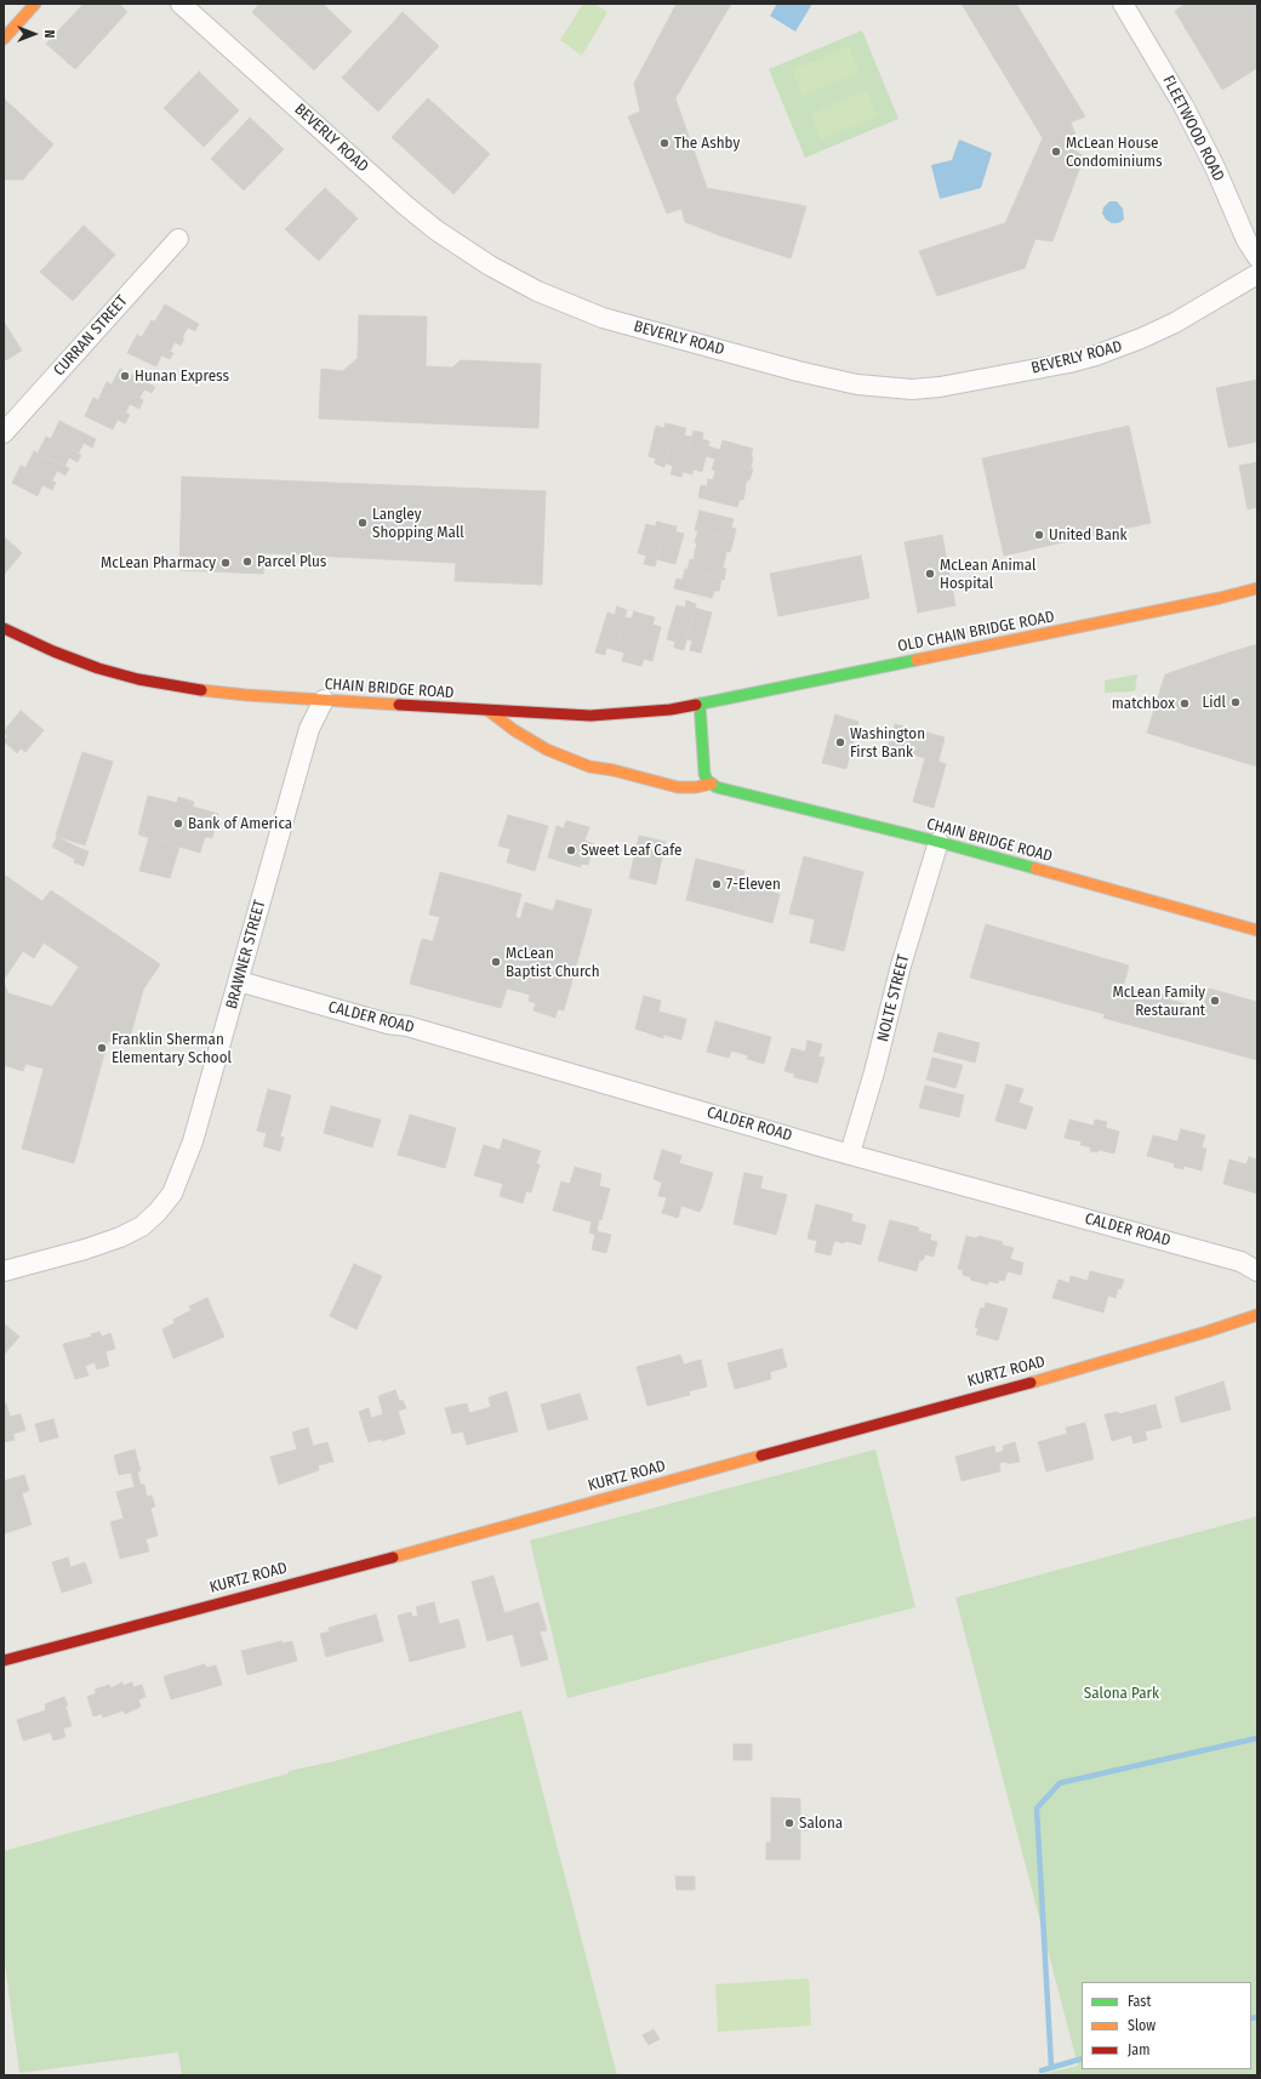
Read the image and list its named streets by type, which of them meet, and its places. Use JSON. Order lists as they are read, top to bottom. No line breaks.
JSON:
{"streets":{"street":["FLEETWOOD ROAD","BEVERLY ROAD","CURRAN STREET","OLD CHAIN BRIDGE ROAD","CHAIN BRIDGE ROAD","BRAWNER STREET","NOLTE STREET","CALDER ROAD","KURTZ ROAD"]},"crossings":[["OLD CHAIN BRIDGE ROAD","CHAIN BRIDGE ROAD"],["CHAIN BRIDGE ROAD","BRAWNER STREET"],["CHAIN BRIDGE ROAD","NOLTE STREET"],["BRAWNER STREET","CALDER ROAD"],["NOLTE STREET","CALDER ROAD"]],"parks":["Salona Park"],"places":["The Ashby","McLean House Condominiums","Hunan Express","Langley Shopping Mall","United Bank","Parcel Plus","McLean Pharmacy","McLean Animal Hospital","Lidl","matchbox","Washington First Bank","Bank of America","Sweet Leaf Cafe","7-Eleven","McLean Baptist Church","McLean Family Restaurant","Franklin Sherman Elementary School","Salona"],"legend":["Fast","Slow","Jam"],"north":"right"}
